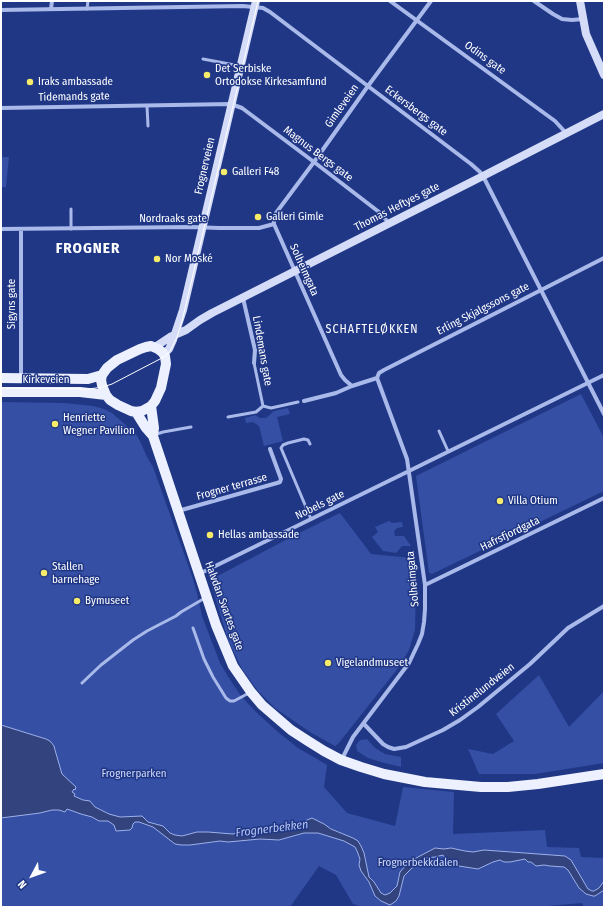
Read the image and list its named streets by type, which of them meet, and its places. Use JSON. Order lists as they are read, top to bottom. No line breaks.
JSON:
{"streets":{"main road":["Kirkeveien","Halvdan Svartes gate"],"street":["Odins gate","Tidemands gate","Gimleveien","Eckersbergs gate","Magnus Bergs gate","Frognerveien","Thomas Heftyes gate","Nordraaks gate","Solheimgata","Sigyns gate","Erling Skjalgssons gate","Lindemans gate","Frogner terrasse","Nobels gate","Hafrsfjordgata","Kristinelundveien"]},"crossings":[["Odins gate","Gimleveien"],["Odins gate","Thomas Heftyes gate"],["Tidemands gate","Magnus Bergs gate"],["Tidemands gate","Frognerveien"],["Gimleveien","Eckersbergs gate"],["Gimleveien","Magnus Bergs gate"],["Gimleveien","Nordraaks gate"],["Gimleveien","Solheimgata"],["Eckersbergs gate","Frognerveien"],["Eckersbergs gate","Thomas Heftyes gate"],["Eckersbergs gate","Erling Skjalgssons gate"],["Eckersbergs gate","Nobels gate"],["Magnus Bergs gate","Frognerveien"],["Magnus Bergs gate","Thomas Heftyes gate"],["Frognerveien","Thomas Heftyes gate"],["Frognerveien","Nordraaks gate"],["Frognerveien","Kirkeveien"],["Frognerveien","Halvdan Svartes gate"],["Thomas Heftyes gate","Solheimgata"],["Thomas Heftyes gate","Lindemans gate"],["Nordraaks gate","Solheimgata"],["Nordraaks gate","Sigyns gate"],["Solheimgata","Erling Skjalgssons gate"],["Solheimgata","Nobels gate"],["Solheimgata","Hafrsfjordgata"],["Solheimgata","Halvdan Svartes gate"],["Solheimgata","Kristinelundveien"],["Kirkeveien","Halvdan Svartes gate"],["Frogner terrasse","Halvdan Svartes gate"],["Nobels gate","Halvdan Svartes gate"]],"districts":["FROGNER","SCHAFTELØKKEN"],"water":["Frognerbekken"],"parks":["Frognerparken","Frognerbekkdalen"],"places":["Det Serbiske Ortodokse Kirkesamfund","Iraks ambassade","Galleri F48","Galleri Gimle","Nor Moské","Henriette Wegner Pavilion","Villa Otium","Hellas ambassade","Stallen barnehage","Bymuseet","Vigelandmuseet"],"north":"bottom left"}
